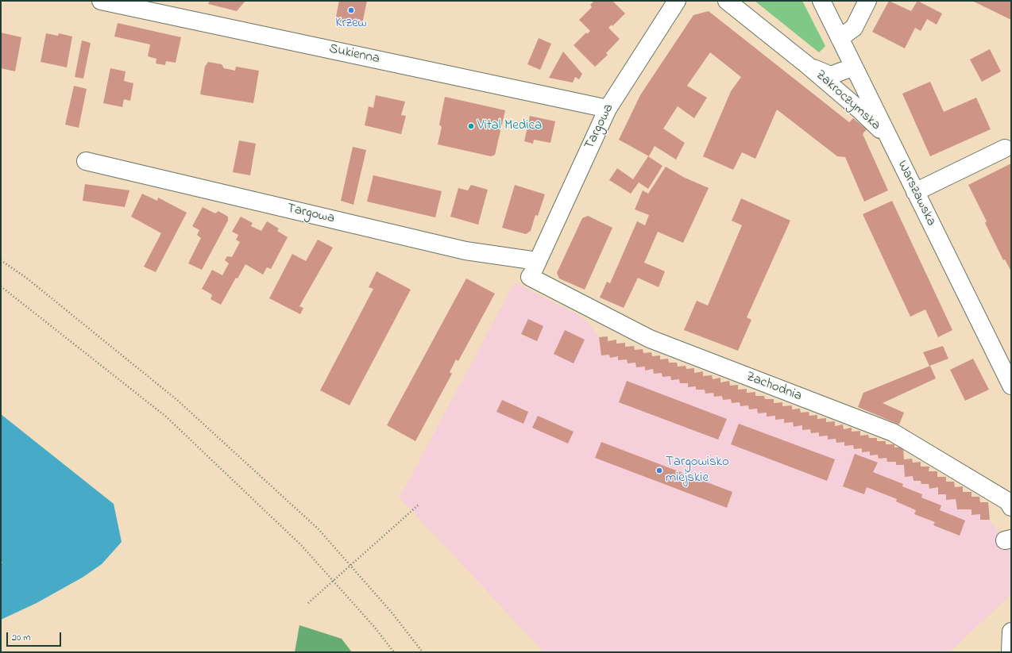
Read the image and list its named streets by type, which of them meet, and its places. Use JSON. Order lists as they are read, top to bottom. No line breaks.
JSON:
{"streets":{"street":["Sukienna","Zakroczymska","Targowa","Warszawska","Zachodnia"]},"crossings":[["Sukienna","Targowa"],["Zakroczymska","Warszawska"],["Targowa","Zachodnia"]],"places":["Krzew","Vital Medica","Targowisko miejskie"],"scale_bar":"20 m"}
